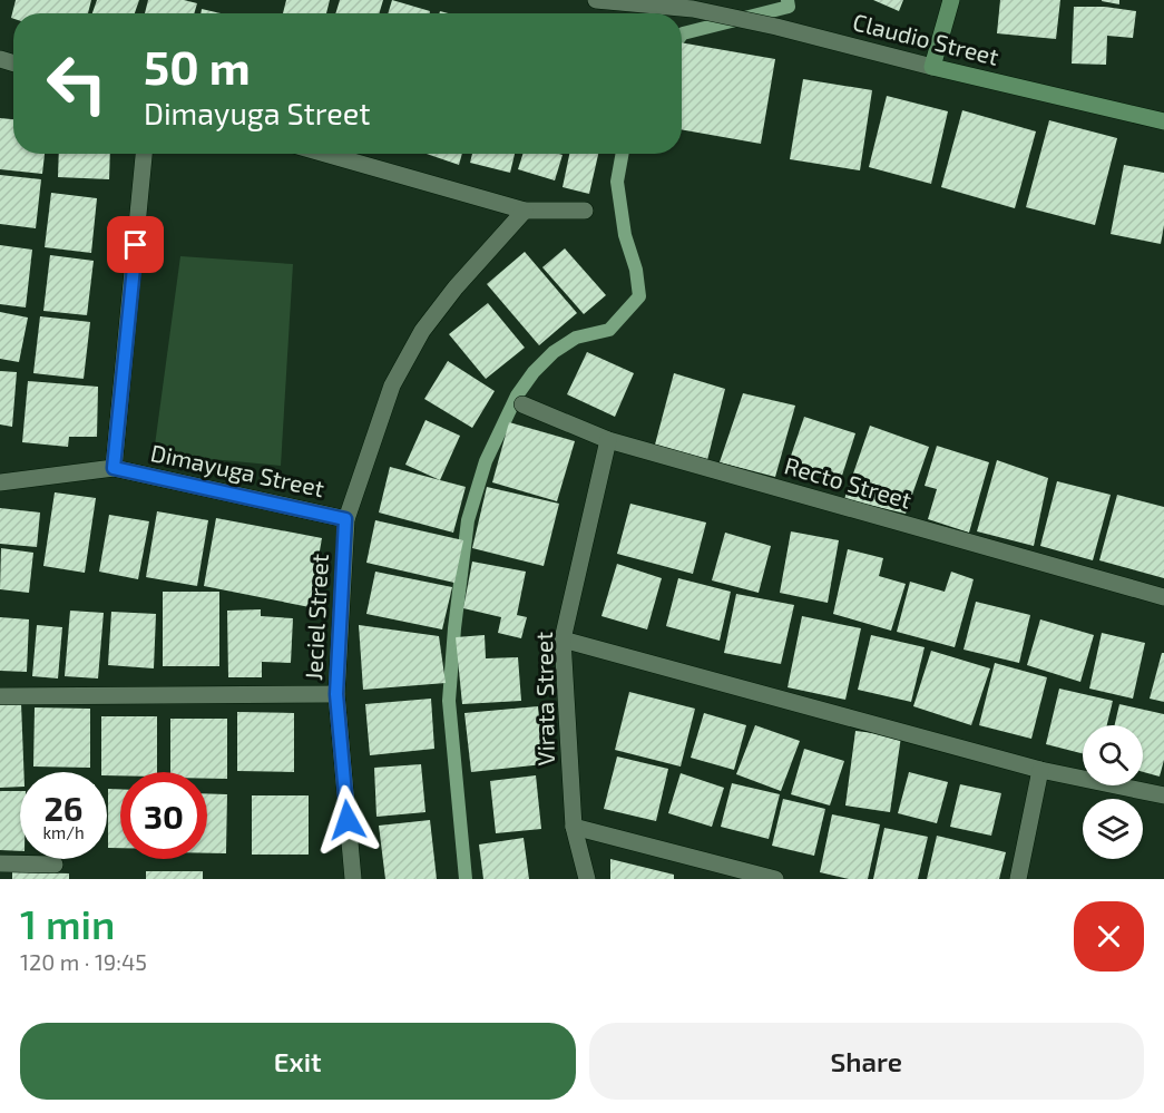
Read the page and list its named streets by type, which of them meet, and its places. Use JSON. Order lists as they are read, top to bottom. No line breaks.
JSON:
{"streets":{"main road":["Claudio Street"],"street":["Dimayuga Street","Recto Street","Jeciel Street","Virata Street"]},"crossings":[["Dimayuga Street","Jeciel Street"],["Recto Street","Virata Street"]],"page":{"turn":["50 m","Dimayuga Street"],"speed":"26 km/h","limit":"30","heading":["1 min","120 m · 19:45"],"buttons":["Exit","Share"]}}
